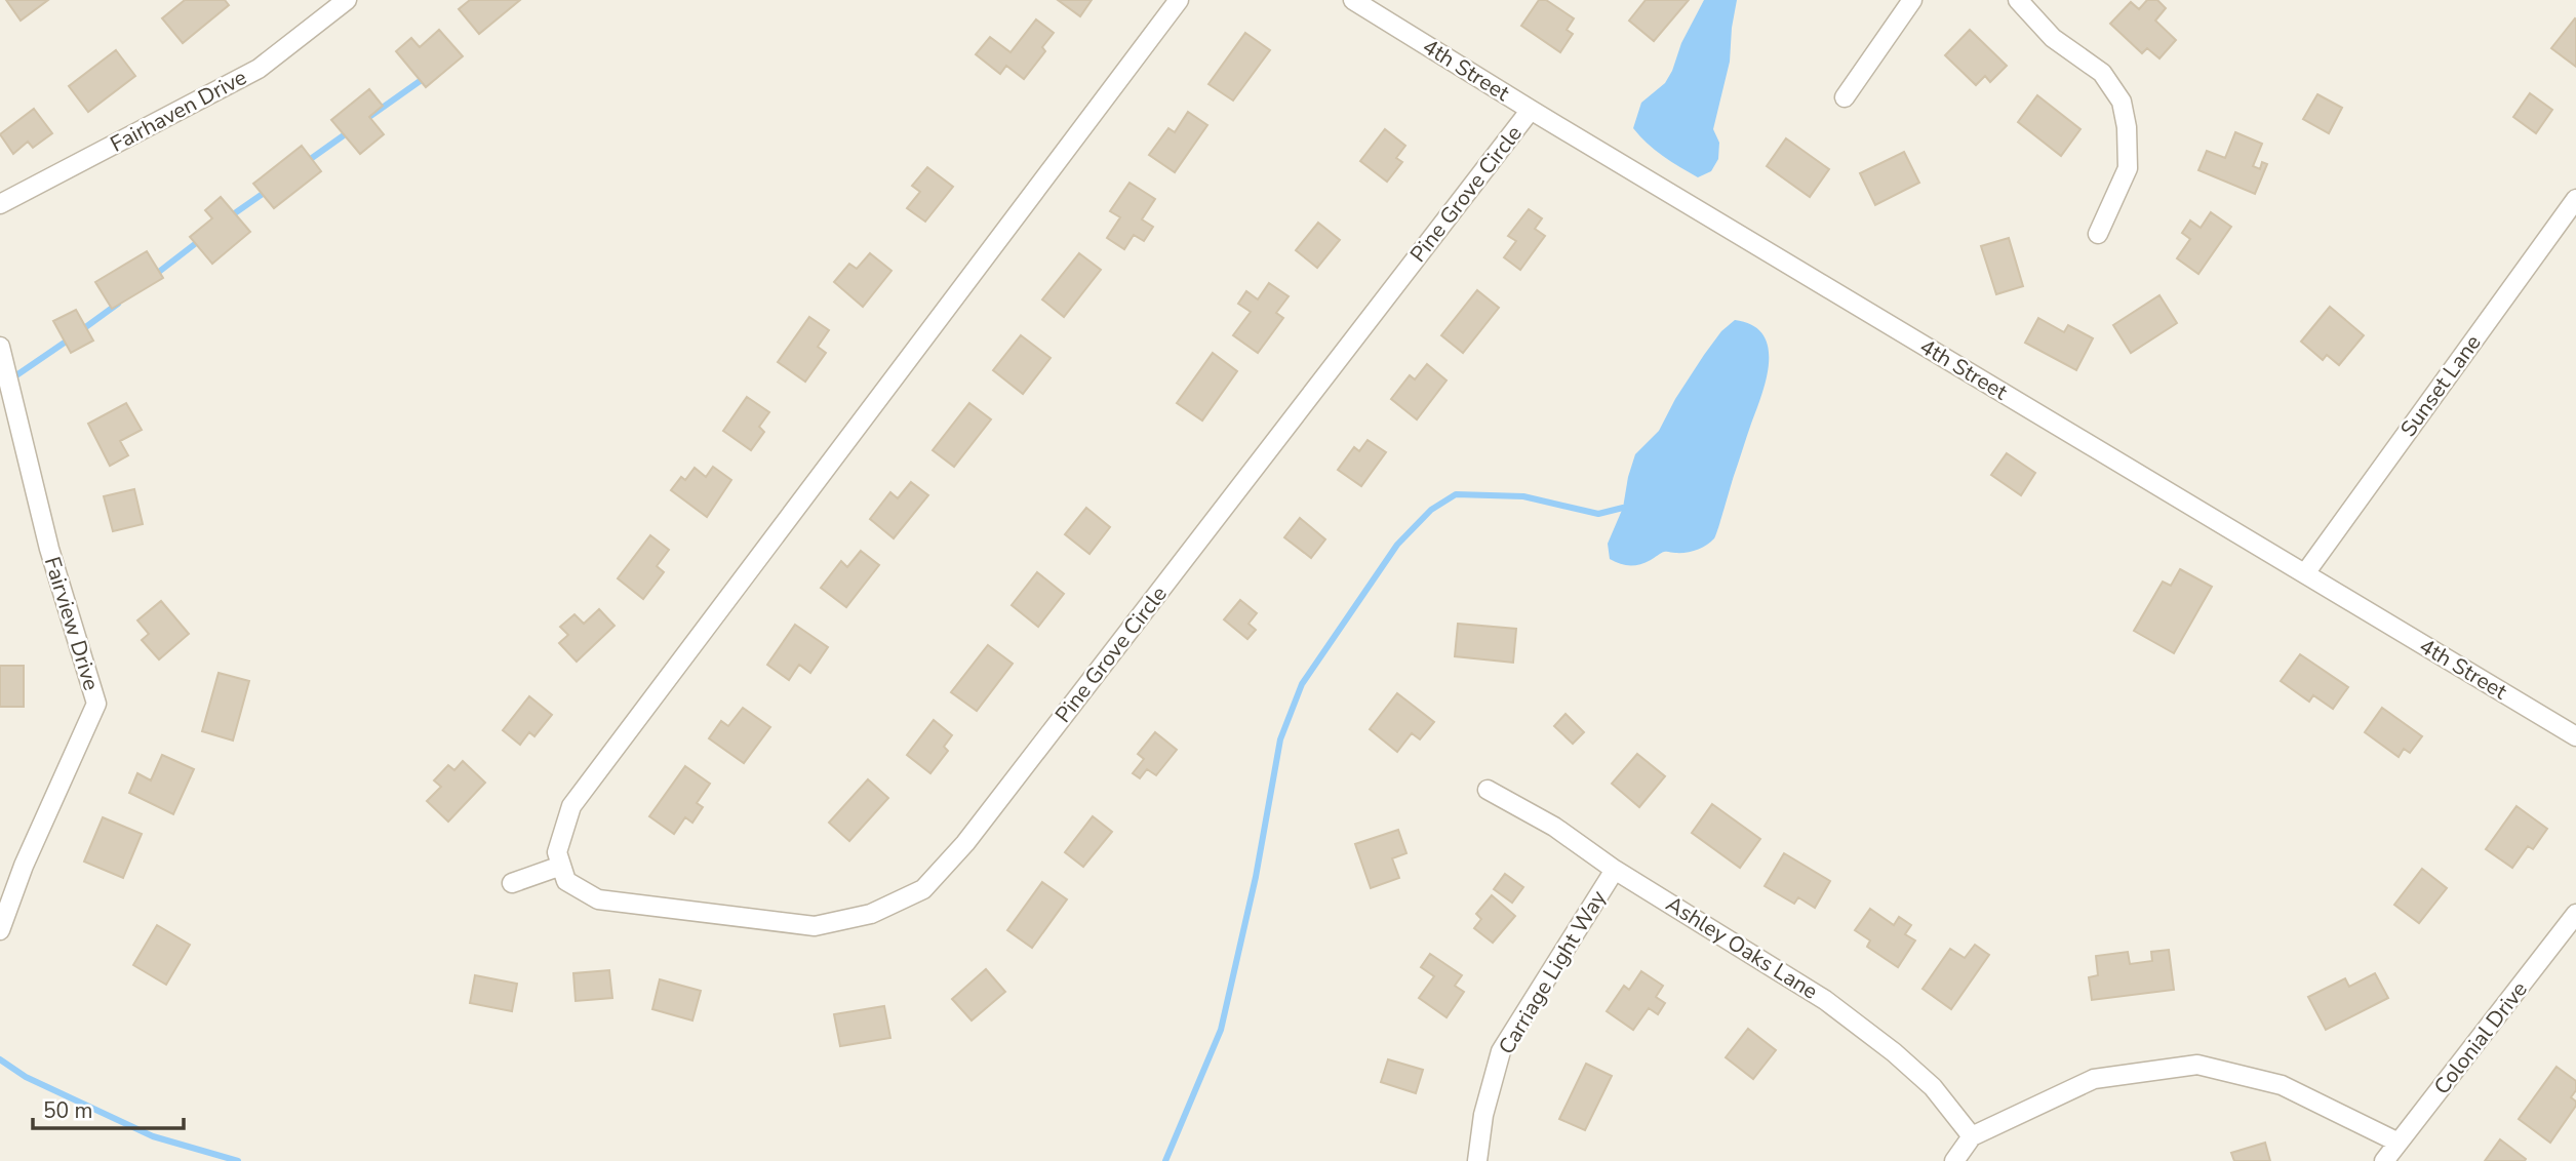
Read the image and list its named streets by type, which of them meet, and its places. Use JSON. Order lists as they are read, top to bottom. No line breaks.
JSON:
{"streets":{"street":["4th Street","Fairhaven Drive","Pine Grove Circle","Sunset Lane","Fairview Drive","Ashley Oaks Lane","Carriage Light Way","Colonial Drive"]},"crossings":[["4th Street","Pine Grove Circle"],["4th Street","Sunset Lane"],["Ashley Oaks Lane","Carriage Light Way"]],"scale_bar":"50 m"}
